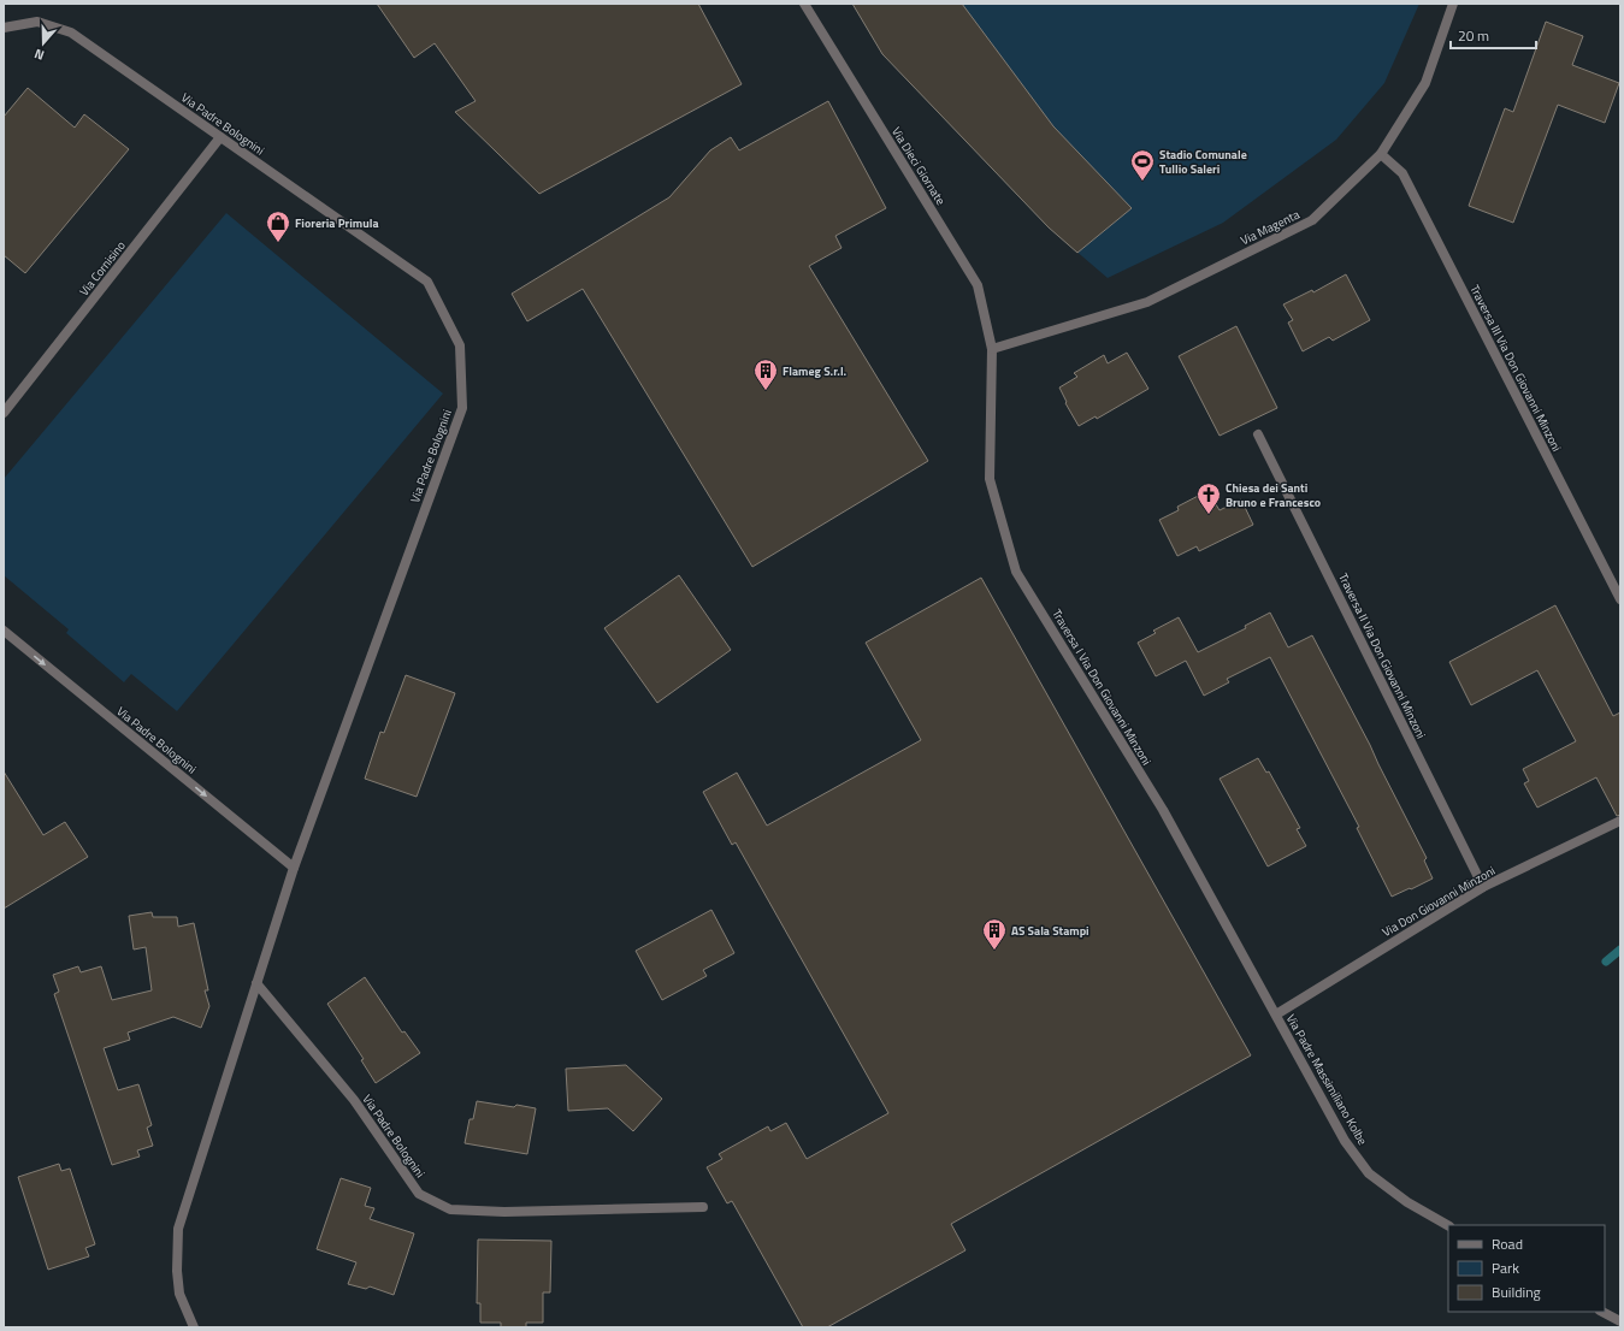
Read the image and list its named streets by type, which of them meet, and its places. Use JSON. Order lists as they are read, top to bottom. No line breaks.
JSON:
{"streets":{"street":["Via Padre Bolognini","Via Dieci Giornate","Via Magenta","Via Cornisino","Traversa III Via Don Giovanni Minzoni","Traversa II Via Don Giovanni Minzoni","Traversa I Via Don Giovanni Minzoni","Via Don Giovanni Minzoni","Via Padre Massimiliano Kolbe"]},"crossings":[["Via Padre Bolognini","Via Cornisino"],["Via Dieci Giornate","Via Magenta"],["Via Dieci Giornate","Traversa I Via Don Giovanni Minzoni"],["Via Magenta","Traversa III Via Don Giovanni Minzoni"],["Via Magenta","Traversa I Via Don Giovanni Minzoni"],["Traversa II Via Don Giovanni Minzoni","Via Don Giovanni Minzoni"],["Traversa I Via Don Giovanni Minzoni","Via Don Giovanni Minzoni"],["Traversa I Via Don Giovanni Minzoni","Via Padre Massimiliano Kolbe"],["Via Don Giovanni Minzoni","Via Padre Massimiliano Kolbe"]],"places":{"sports":["Stadio Comunale Tullio Saleri"],"shop":["Fioreria Primula"],"building":["Flameg S.r.l.","AS Sala Stampi"],"church":["Chiesa dei Santi Bruno e Francesco"]},"legend":["Road","Park","Building"],"scale_bar":"20 m","north":"bottom"}
